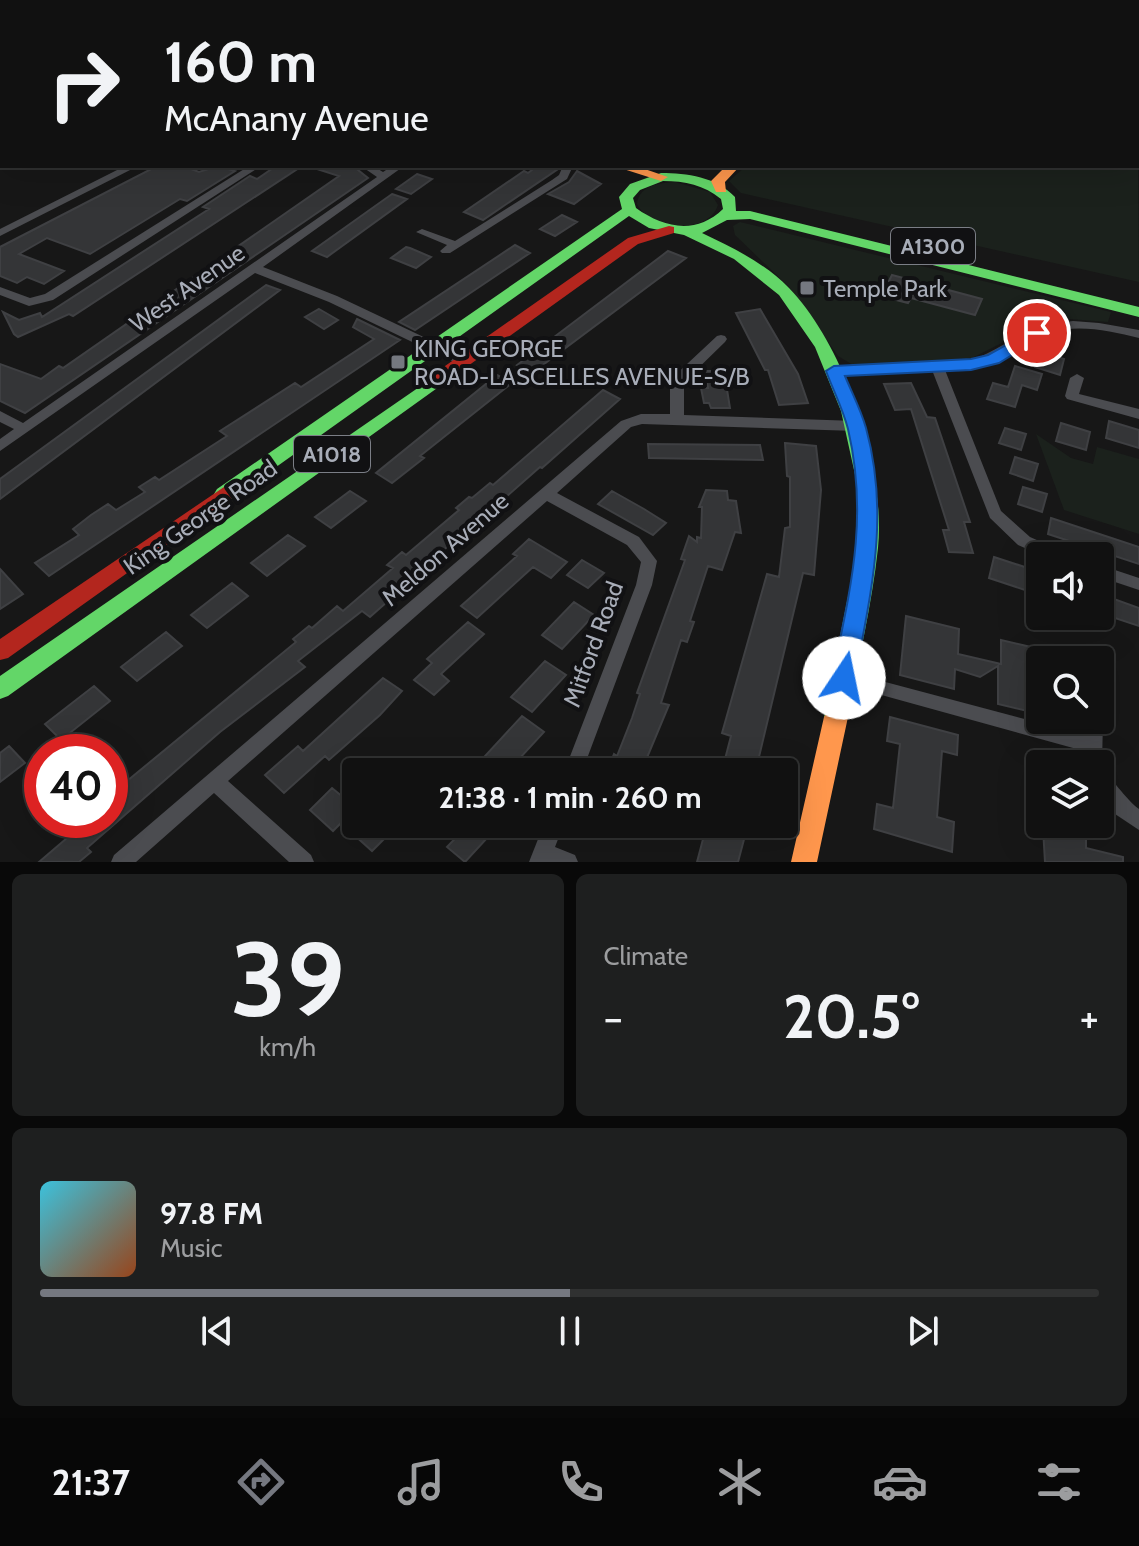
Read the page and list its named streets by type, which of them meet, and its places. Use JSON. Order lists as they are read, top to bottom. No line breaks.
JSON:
{"streets":{"main road":["A1300","A1018","King George Road"],"street":["West Avenue","Meldon Avenue","Mitford Road"]},"crossings":[["A1300","King George Road"],["Meldon Avenue","Mitford Road"]],"places":{"transit":["Temple Park","KING GEORGE ROAD-LASCELLES AVENUE-S/B"]},"page":{"turn":["160 m","McAnany Avenue"],"limit":"40","trip":"21:38 · 1 min · 260 m","tile":[["39","km/h"],"Climate"],"heat":["−","20.5°","+"],"song":["97.8 FM","Music"],"tabs":"21:37"}}
